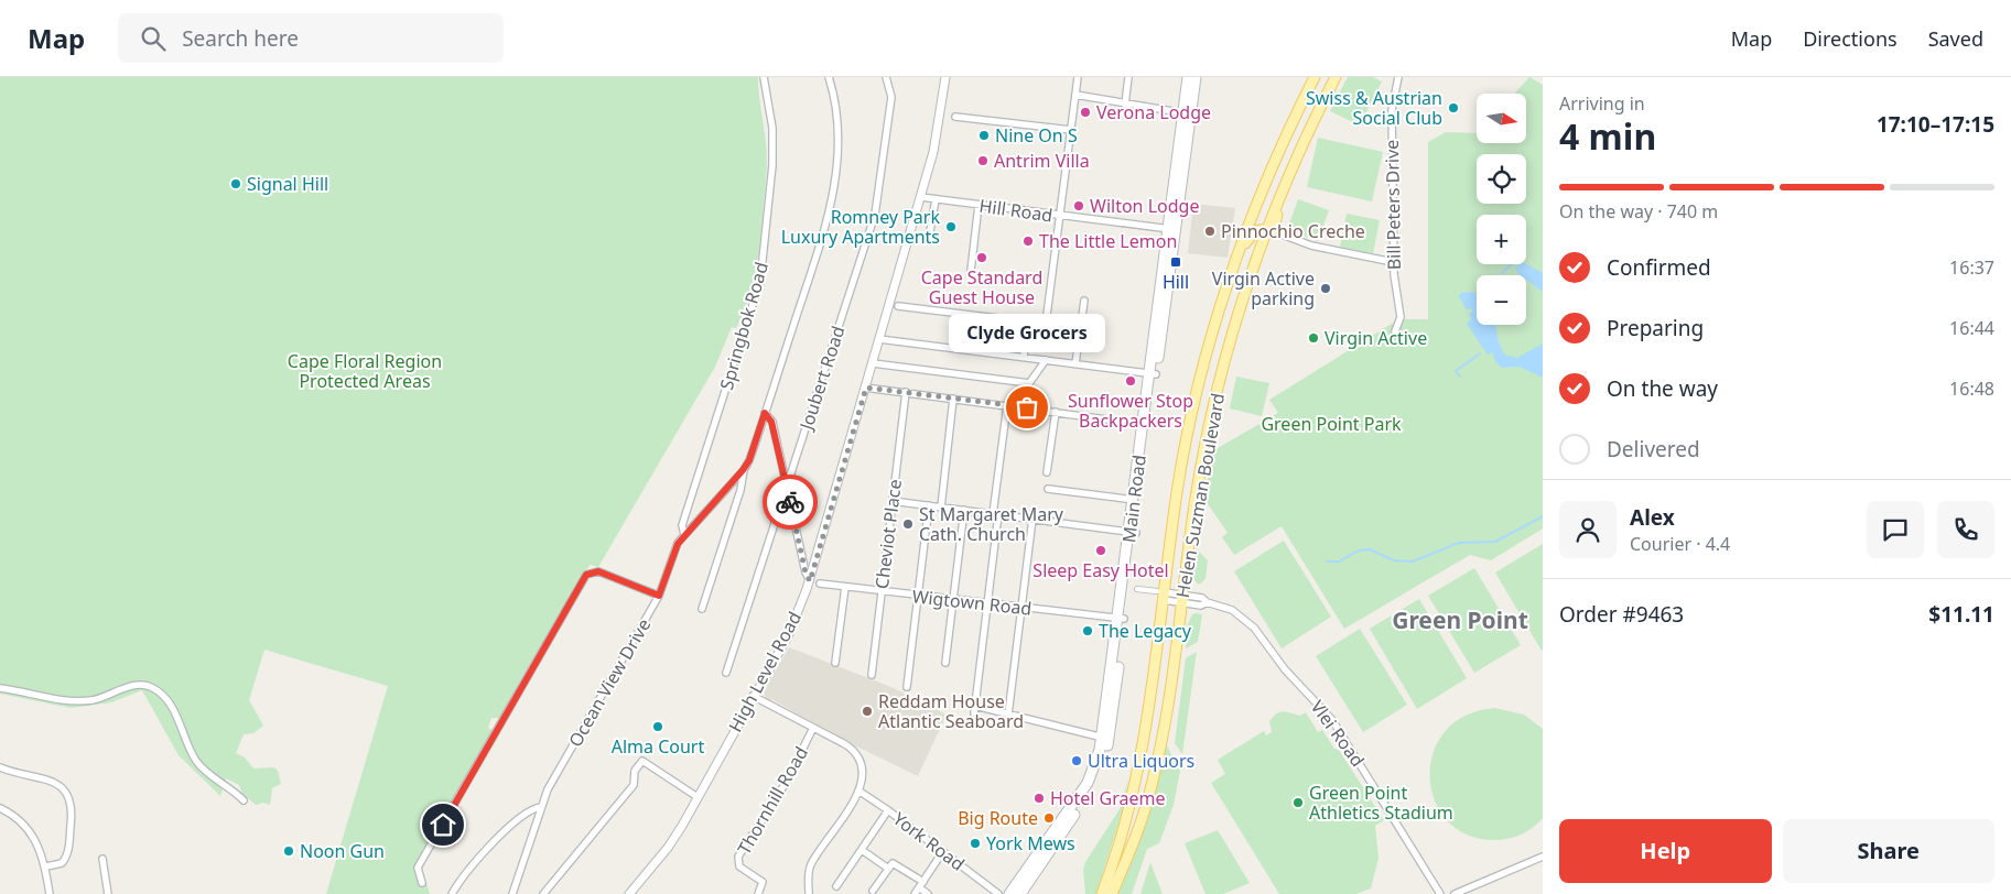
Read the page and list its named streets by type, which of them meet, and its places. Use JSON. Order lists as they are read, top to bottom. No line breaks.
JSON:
{"streets":{"main road":["Helen Suzman Boulevard","Main Road"],"street":["Bill Peters Drive","Hill Road","Springbok Road","Joubert Road","Cheviot Place","Wigtown Road","High Level Road","Ocean View Drive","Vlei Road","Thornhill Road","York Road"]},"crossings":[["Hill Road","Main Road"],["Hill Road","High Level Road"],["Springbok Road","Ocean View Drive"],["Helen Suzman Boulevard","Vlei Road"],["Main Road","Wigtown Road"],["Cheviot Place","Wigtown Road"]],"districts":["Green Point"],"parks":["Cape Floral Region Protected Areas","Green Point Park"],"places":{"other":["Swiss & Austrian Social Club","Verona Lodge","Nine On S","Antrim Villa","Signal Hill","Wilton Lodge","Romney Park Luxury Apartments","Pinnochio Creche","The Little Lemon","Cape Standard Guest House","Virgin Active parking","Virgin Active","Sunflower Stop Backpackers","Clyde Grocers","St Margaret Mary Cath. Church","Sleep Easy Hotel","The Legacy","Reddam House Atlantic Seaboard","Alma Court","Ultra Liquors","Hotel Graeme","Green Point Athletics Stadium","Big Route","York Mews","Noon Gun"],"transit":["Hill"]},"north":"right","page":{"header":"Map","search":"Search here","nav":["Map","Directions","Saved"],"heading":["4 min","Arriving in","17:10–17:15"],"panel":["Alex","Courier · 4.4","Order #9463","$11.11"],"map_buttons":["+","−"],"bar":"On the way · 740 m","list":[["Confirmed","16:37"],["Preparing","16:44"],["On the way","16:48"],"Delivered"],"bubble":"Clyde Grocers","buttons":["Help","Share"]}}
